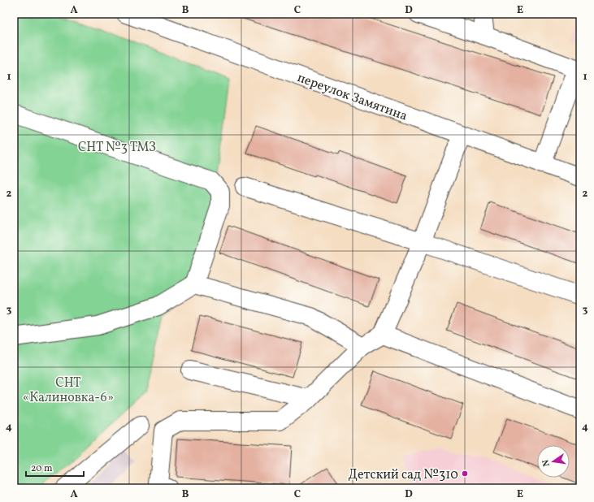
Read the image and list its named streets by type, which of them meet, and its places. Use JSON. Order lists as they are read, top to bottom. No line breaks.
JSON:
{"streets":{"street":["переулок Замятина"]},"parks":["СНТ №3 ТМЗ","СНТ «Калиновка-6»"],"places":["Детский сад №310"],"scale_bar":"20 m","north":"left","grid":{"columns":["A","B","C","D","E"],"rows":["1","2","3","4"]}}
